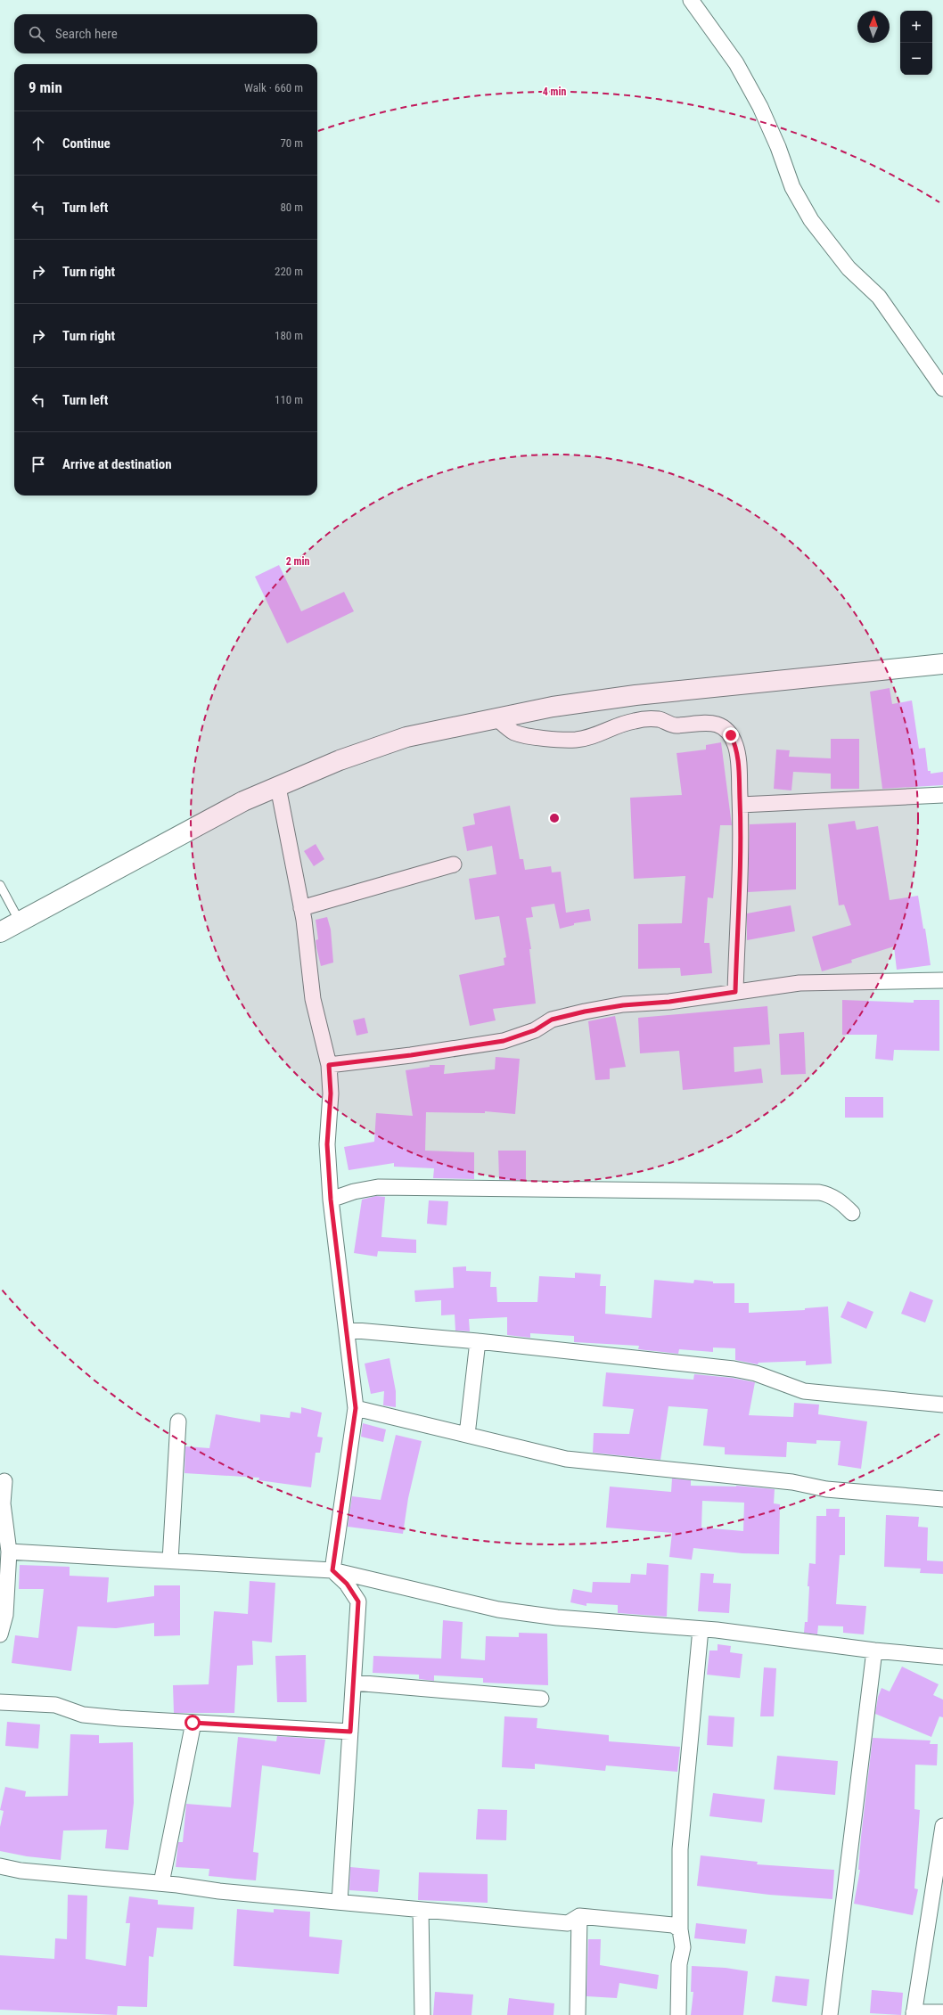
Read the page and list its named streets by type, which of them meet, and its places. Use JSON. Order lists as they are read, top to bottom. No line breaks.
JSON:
{"north":"top","page":{"map_buttons":["+","−"],"search":"Search here","heading":["9 min","Walk · 660 m"],"list":[["Continue","70 m"],["Turn left","80 m"],["Turn right","220 m"],["Turn right","180 m"],["Turn left","110 m"],"Arrive at destination"]},"rings":["4 min","2 min"]}
